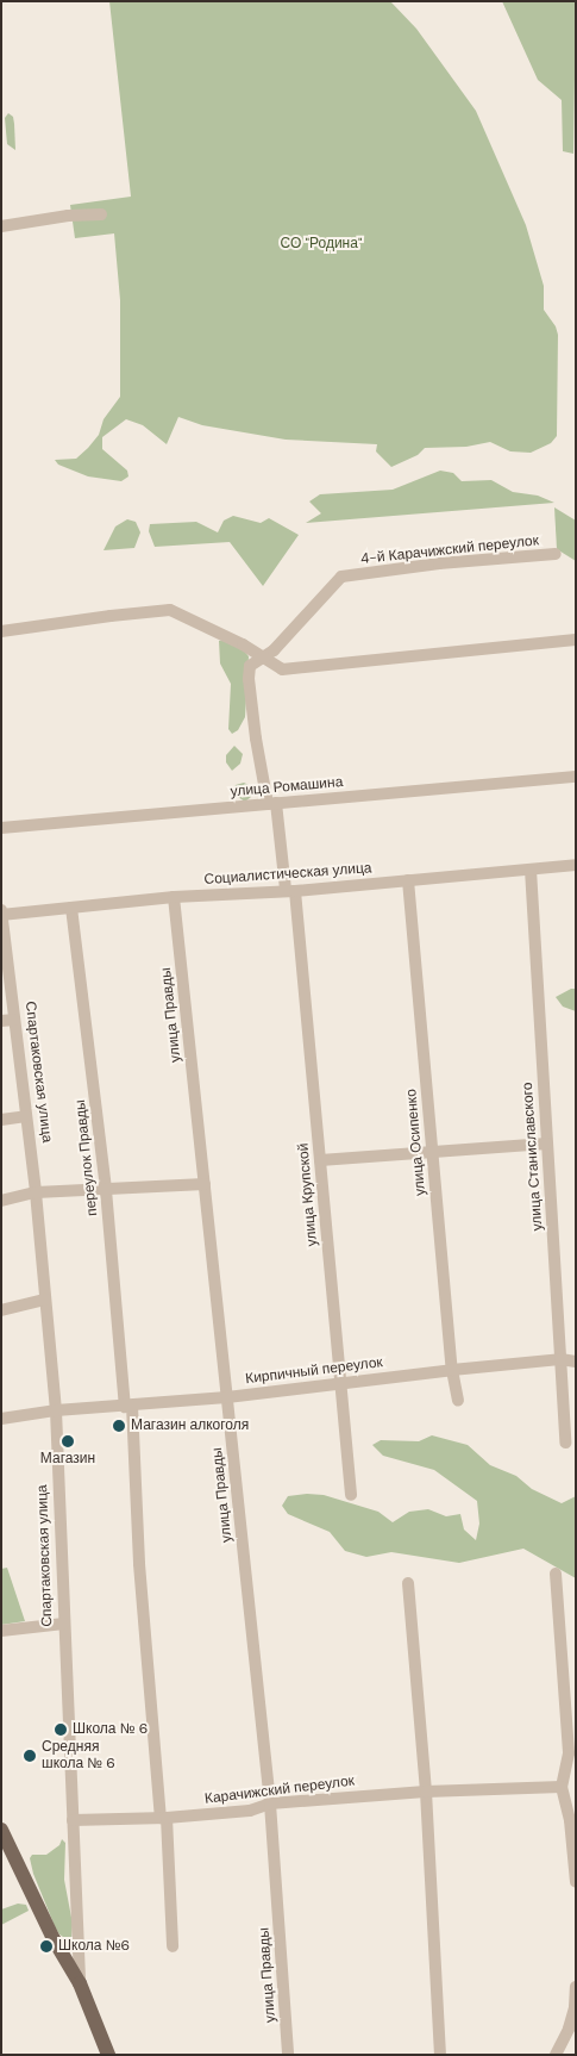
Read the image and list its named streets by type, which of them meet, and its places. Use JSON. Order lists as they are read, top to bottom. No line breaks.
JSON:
{"streets":{"main road":["Спартаковская улица"],"street":["4-й Карачижский переулок","улица Ромашина","Социалистическая улица","улица Правды","улица Осипенко","улица Станиславского","переулок Правды","улица Крупской","Кирпичный переулок","Карачижский переулок"]},"crossings":[["4-й Карачижский переулок","улица Крупской"],["улица Ромашина","улица Крупской"],["Социалистическая улица","улица Правды"],["Социалистическая улица","Спартаковская улица"],["Социалистическая улица","улица Осипенко"],["Социалистическая улица","улица Станиславского"],["Социалистическая улица","переулок Правды"],["Социалистическая улица","улица Крупской"],["улица Правды","Кирпичный переулок"],["улица Правды","Карачижский переулок"],["Спартаковская улица","Кирпичный переулок"],["Спартаковская улица","Карачижский переулок"],["улица Осипенко","Кирпичный переулок"],["улица Станиславского","Кирпичный переулок"],["переулок Правды","Кирпичный переулок"],["переулок Правды","Карачижский переулок"],["улица Крупской","Кирпичный переулок"]],"parks":["СО \"Родина\""],"places":["Магазин алкоголя","Магазин","Школа № 6","Средняя школа № 6","Школа №6"]}
